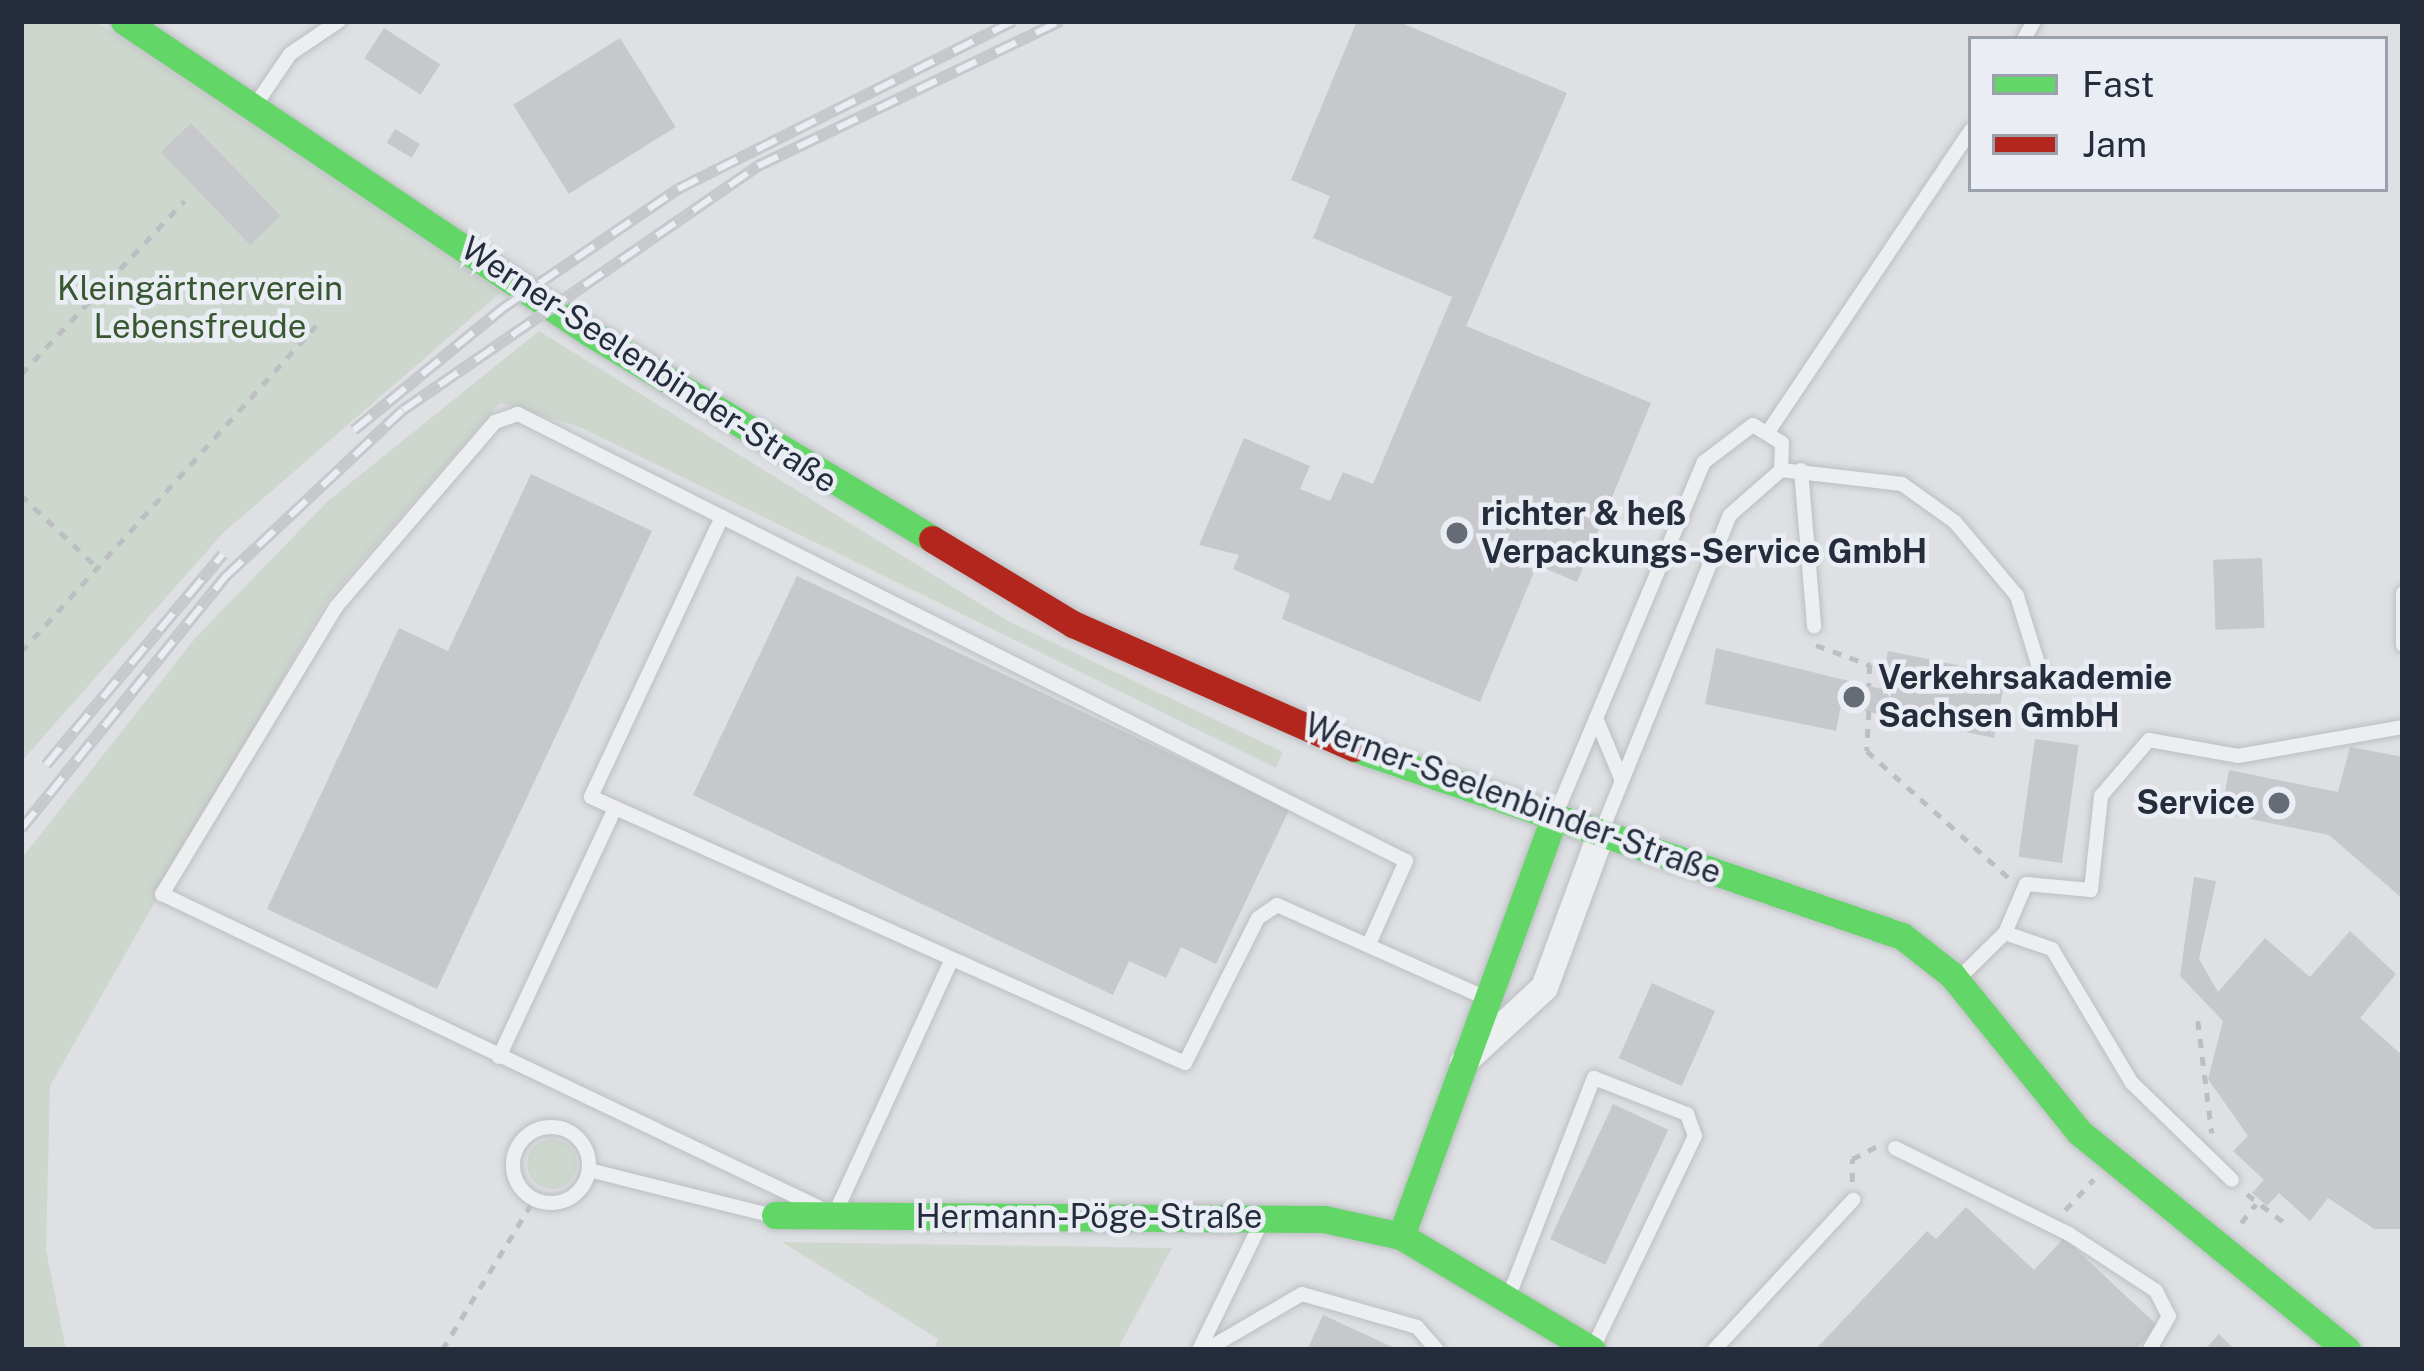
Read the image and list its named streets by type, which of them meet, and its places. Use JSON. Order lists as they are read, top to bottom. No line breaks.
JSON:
{"streets":{"main road":["Werner-Seelenbinder-Straße","Hermann-Pöge-Straße"]},"parks":["Kleingärtnerverein Lebensfreude"],"places":["richter & heß Verpackungs-Service GmbH","Verkehrsakademie Sachsen GmbH","Service"],"legend":["Fast","Jam"]}
